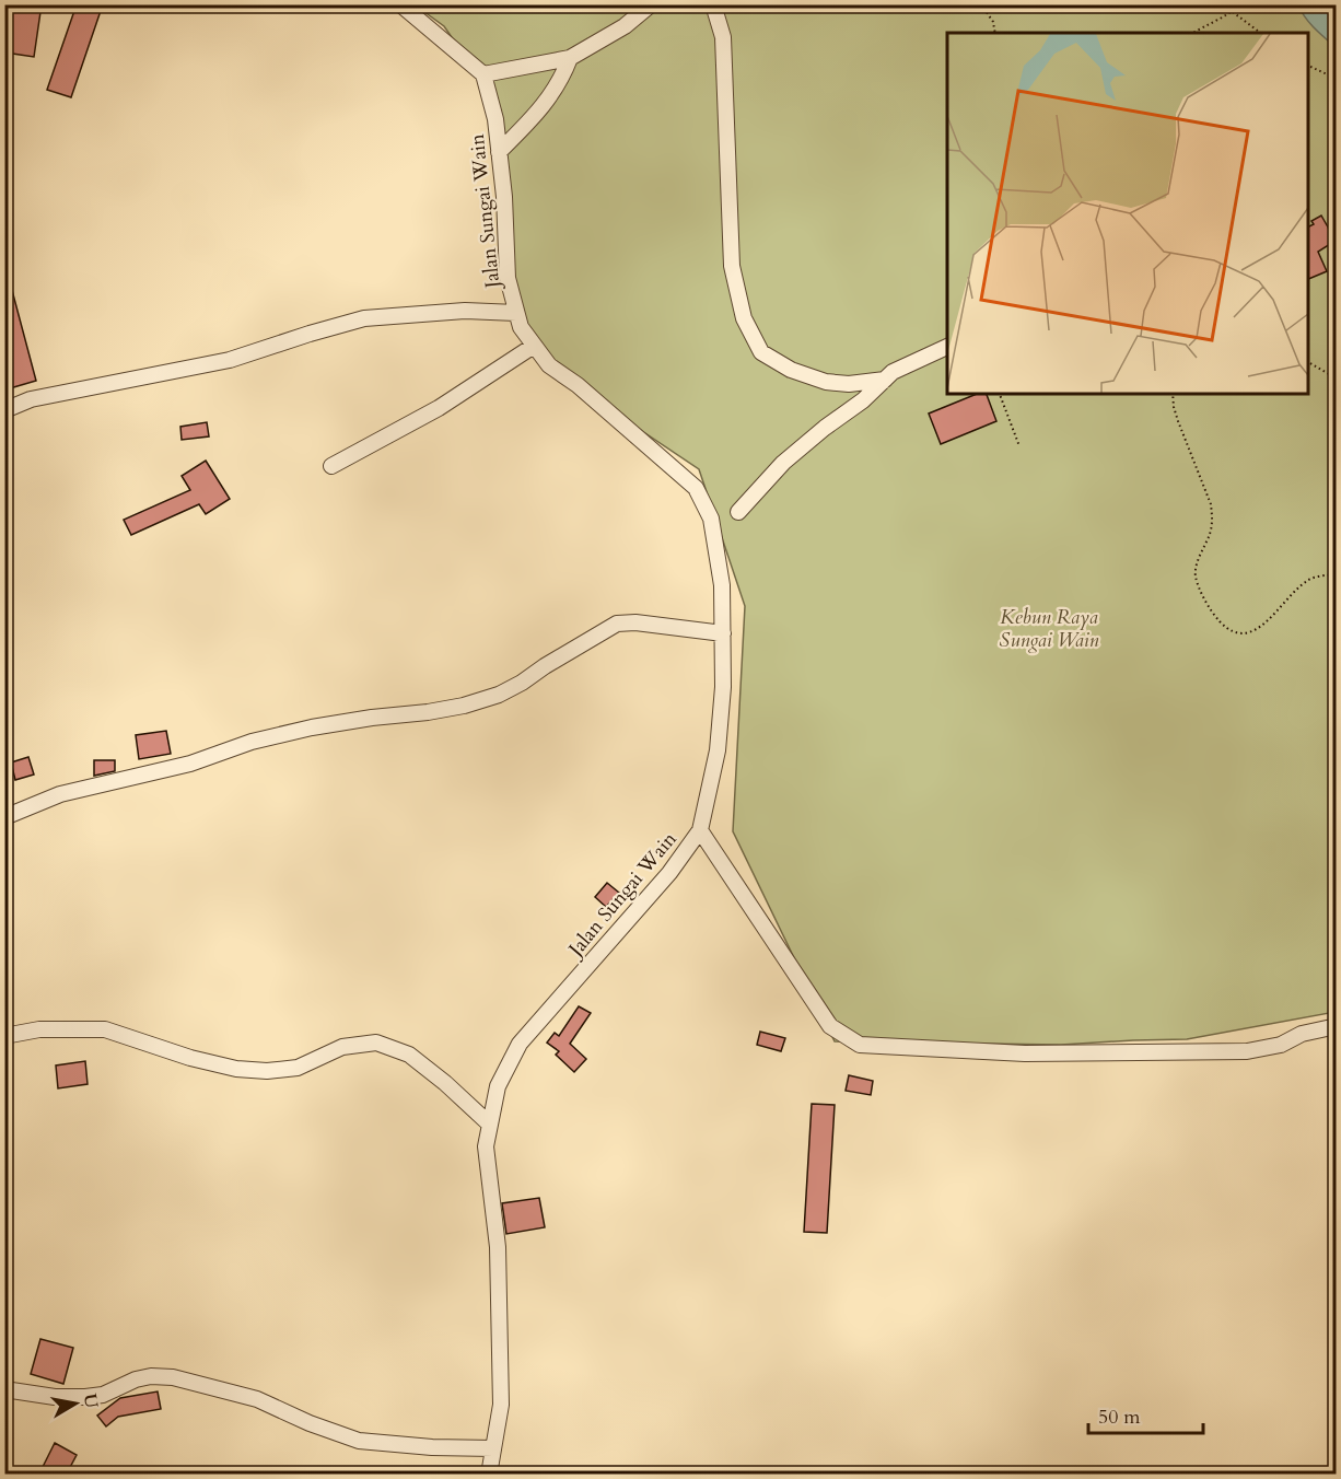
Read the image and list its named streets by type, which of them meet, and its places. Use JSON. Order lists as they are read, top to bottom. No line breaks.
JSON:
{"streets":{"street":["Jalan Sungai Wain"]},"parks":["Kebun Raya Sungai Wain"],"scale_bar":"50 m","north":"right"}
